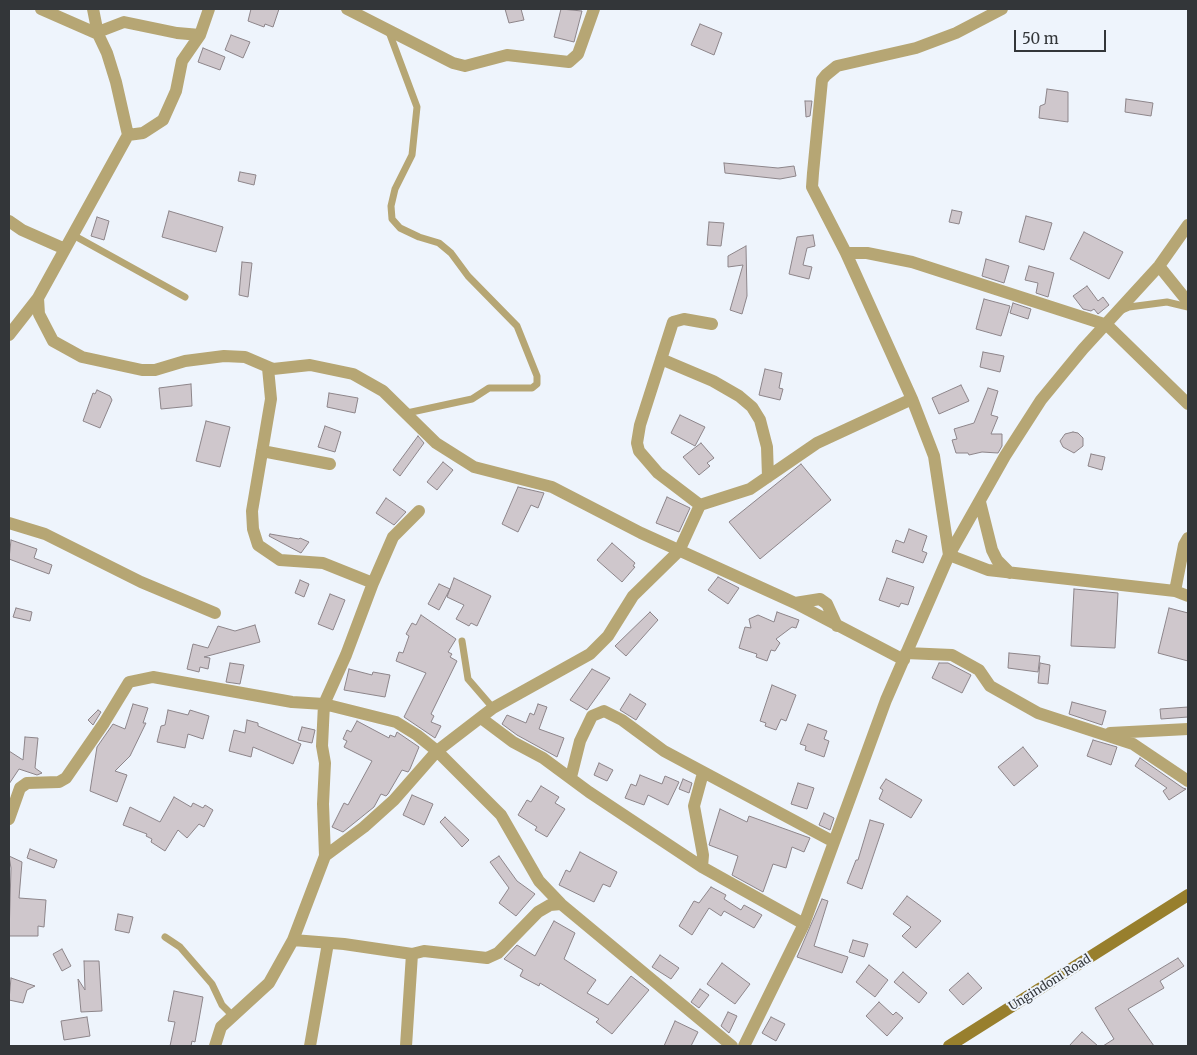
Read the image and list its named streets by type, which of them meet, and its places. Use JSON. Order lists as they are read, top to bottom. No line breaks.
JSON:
{"streets":{"main road":["Ungindoni Road"]},"scale_bar":"50 m"}
